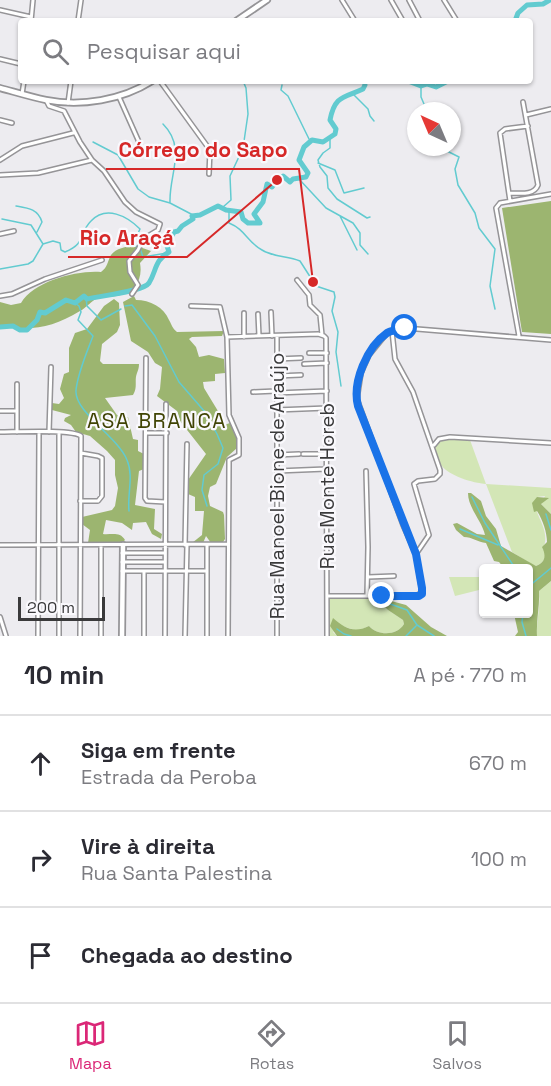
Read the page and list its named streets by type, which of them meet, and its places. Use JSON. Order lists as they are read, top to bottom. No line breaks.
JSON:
{"streets":{"street":["Rua Manoel Bione de Araújo","Rua Monte Horeb"]},"districts":["ASA BRANCA"],"places":["Rio Araçá","Córrego do Sapo"],"scale_bar":"200 m","north":"top left","page":{"search":"Pesquisar aqui","scale":"200 m","heading":["10 min","A pé · 770 m"],"list":[["Siga em frente","Estrada da Peroba","670 m"],["Vire à direita","Rua Santa Palestina","100 m"],"Chegada ao destino"],"nav":["Mapa","Rotas","Salvos"]}}
